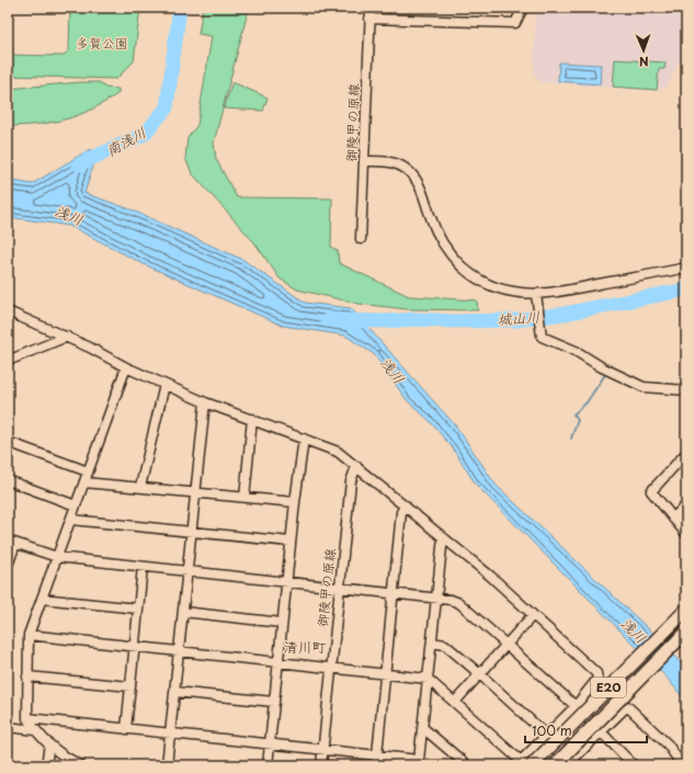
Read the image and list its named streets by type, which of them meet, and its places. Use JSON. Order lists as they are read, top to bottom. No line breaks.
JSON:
{"streets":{"highway":["E20"],"street":["御陵甲の原線"]},"districts":["清川町"],"water":["南浅川","浅川","城山川"],"parks":["多賀公園"],"scale_bar":"100 m","north":"bottom"}
